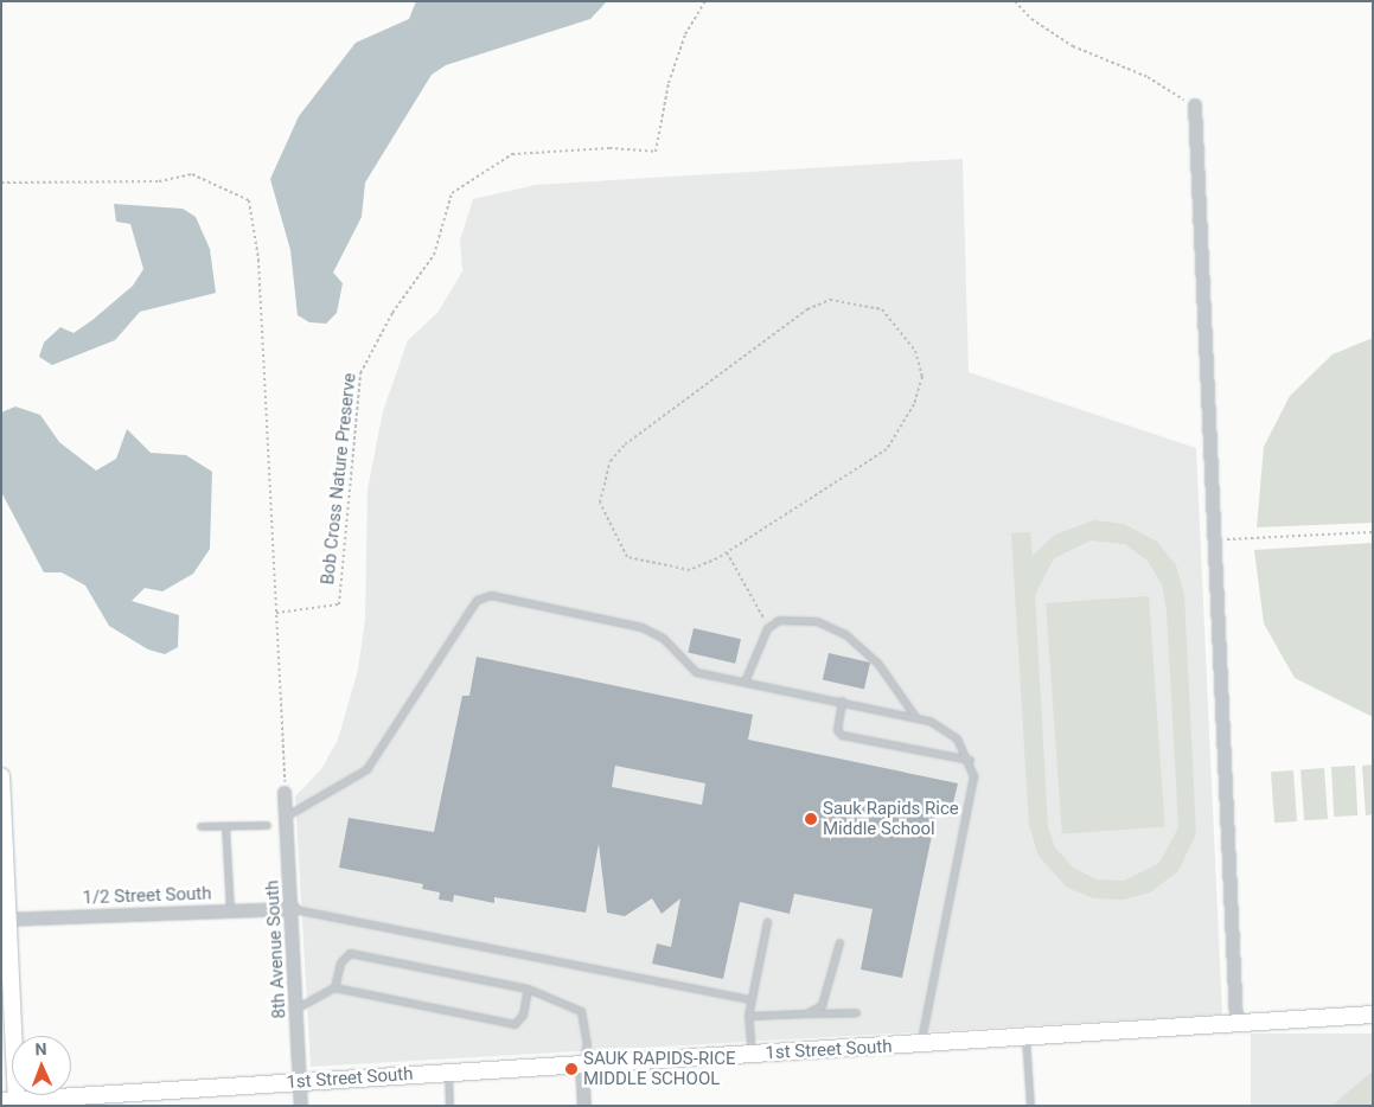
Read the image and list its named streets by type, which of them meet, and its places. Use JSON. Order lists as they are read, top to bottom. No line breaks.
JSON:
{"streets":{"street":["1/2 Street South","8th Avenue South","1st Street South"],"path":["Bob Cross Nature Preserve"]},"crossings":[["1/2 Street South","8th Avenue South"],["8th Avenue South","1st Street South"]],"places":["Sauk Rapids Rice Middle School","SAUK RAPIDS-RICE MIDDLE SCHOOL"],"north":"top"}
